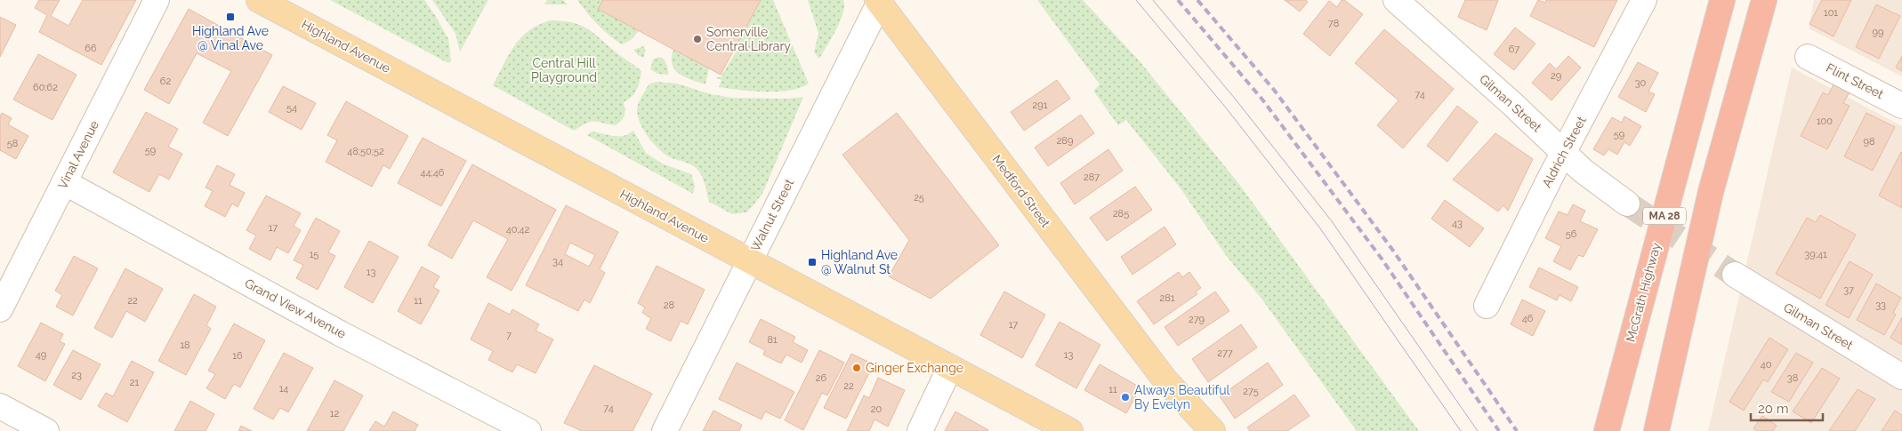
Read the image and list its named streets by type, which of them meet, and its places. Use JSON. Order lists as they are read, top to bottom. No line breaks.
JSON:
{"streets":{"highway":["MA 28","McGrath Highway"],"main road":["Highland Avenue","Medford Street"],"street":["Flint Street","Gilman Street","Aldrich Street","Vinal Avenue","Walnut Street","Grand View Avenue"]},"crossings":[["Highland Avenue","Walnut Street"],["Gilman Street","Aldrich Street"],["Vinal Avenue","Grand View Avenue"],["Medford Street","Walnut Street"]],"parks":["Central Hill Playground"],"places":{"transit":["Highland Ave @ Vinal Ave","Highland Ave @ Walnut St"],"other":["Somerville Central Library","Ginger Exchange","Always Beautiful By Evelyn"]},"house_numbers":["101","78","99","66","67","29","62","30","60;62","74","291","54","100","59","289","98","58","59","48;50;52","44;46","287","25","285","43","17","40;42","56","15","39;41","34","13","37","281","22","11","28","33","46","279","17","7","81","18","277","49","13","16","40","23","26","38","21","22","14","11","275","74","20","12"],"scale_bar":"20 m"}
